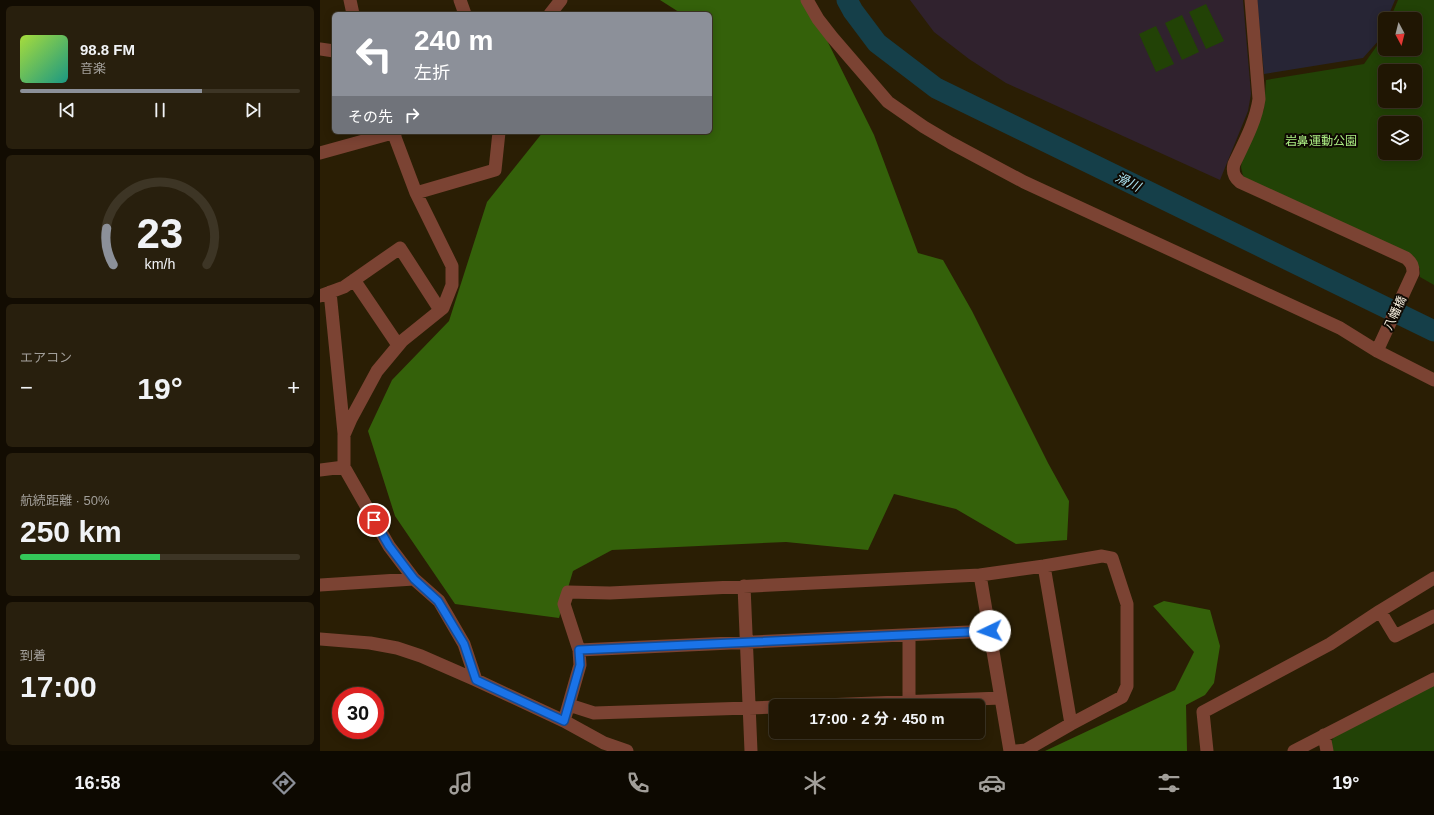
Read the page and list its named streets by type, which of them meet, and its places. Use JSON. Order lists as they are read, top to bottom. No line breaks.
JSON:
{"streets":{"street":["八幡橋"]},"water":["滑川"],"parks":["岩鼻運動公園"],"north":"bottom","page":{"turn":["240 m","左折"],"song":["98.8 FM","音楽"],"then":"その先","tile":["エアコン",["航続距離 · 50%","250 km"],["到着","17:00"]],"heat":["−","19°","+"],"limit":"30","trip":"17:00 · 2 分 · 450 m","tabs":["16:58","19°"],"gauge":["23","km/h"]}}
